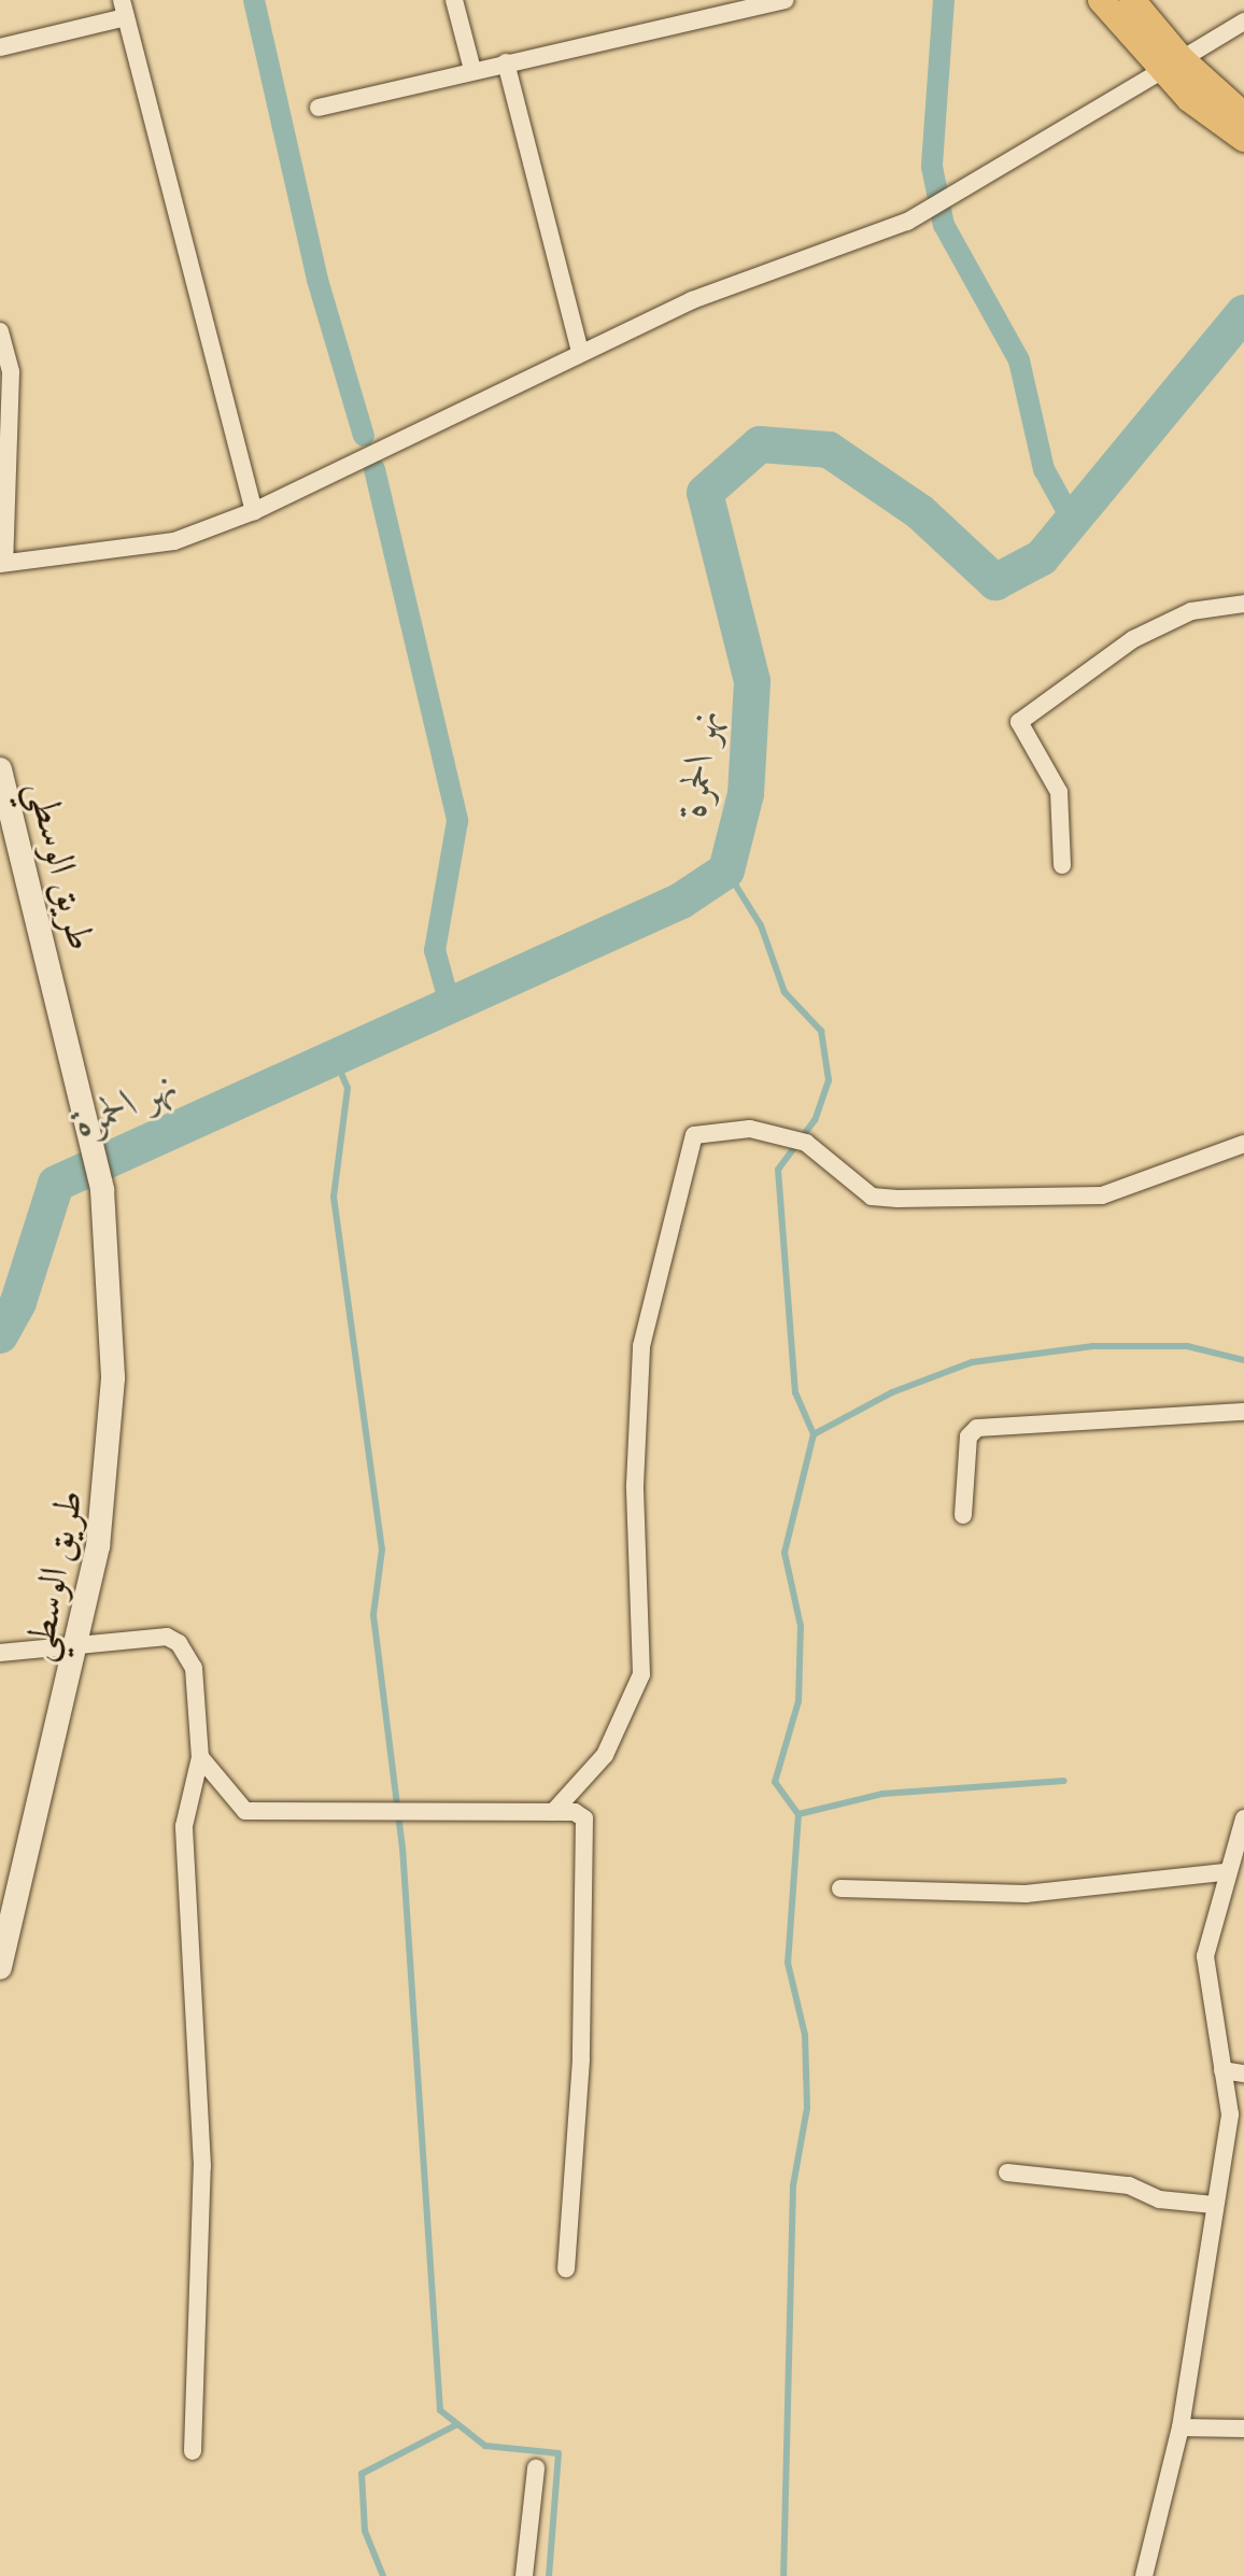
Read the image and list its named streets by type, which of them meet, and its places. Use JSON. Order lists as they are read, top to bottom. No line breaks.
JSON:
{"streets":{"main road":["طريق الوسطي"]},"water":["نهر الحمرة"]}
